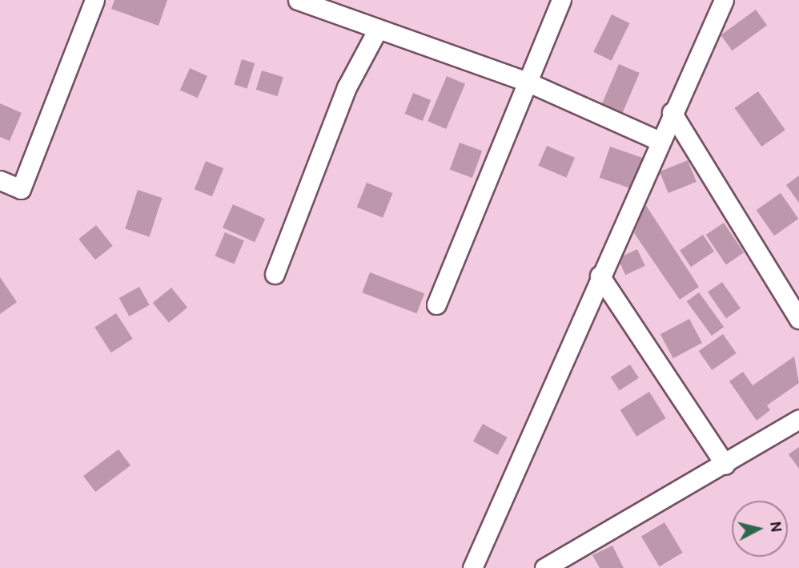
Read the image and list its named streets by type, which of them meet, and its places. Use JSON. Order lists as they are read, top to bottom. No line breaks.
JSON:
{"north":"right"}
